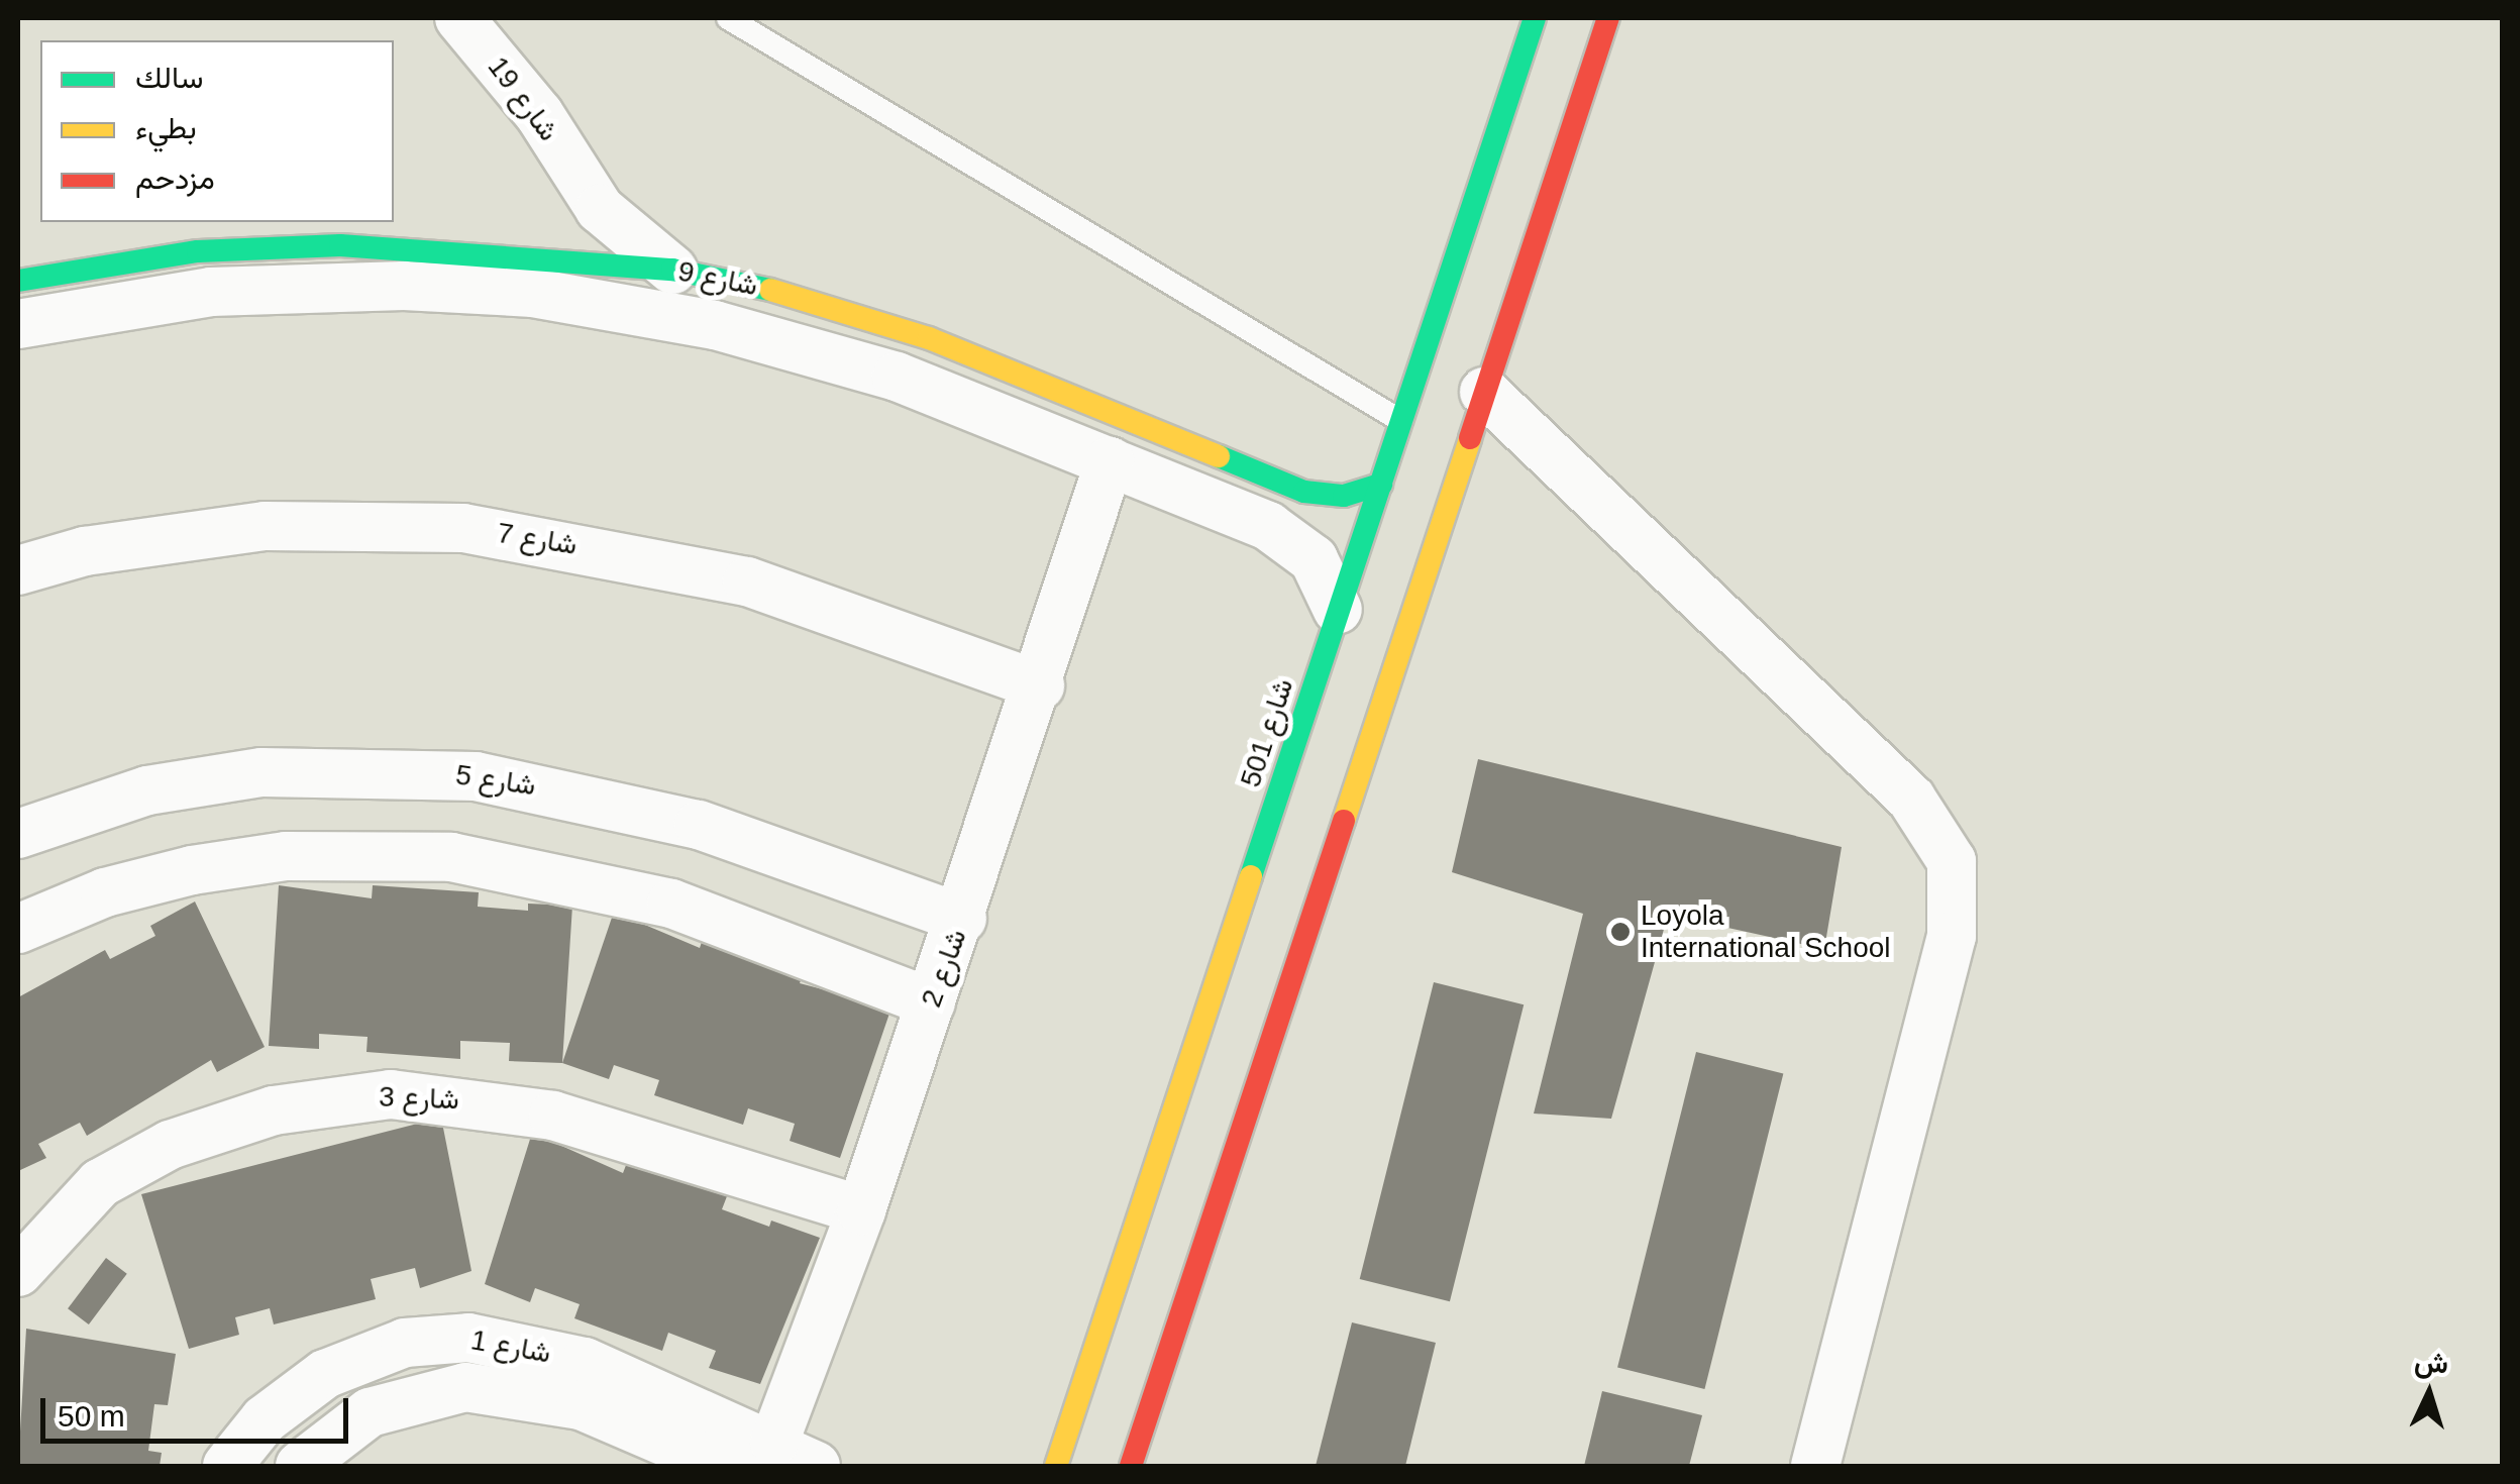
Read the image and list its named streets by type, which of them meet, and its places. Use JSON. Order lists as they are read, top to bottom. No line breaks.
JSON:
{"streets":{"street":["شارع 19","شارع 9","شارع 7","شارع 501","شارع 5","شارع 2","شارع 3","شارع 1"]},"crossings":[["شارع 19","شارع 9"],["شارع 9","شارع 501"],["شارع 9","شارع 2"],["شارع 7","شارع 2"],["شارع 5","شارع 2"],["شارع 2","شارع 3"],["شارع 2","شارع 1"]],"places":["Loyola International School"],"legend":["سالك","بطيء","مزدحم"],"scale_bar":"50 m","north":"top"}
